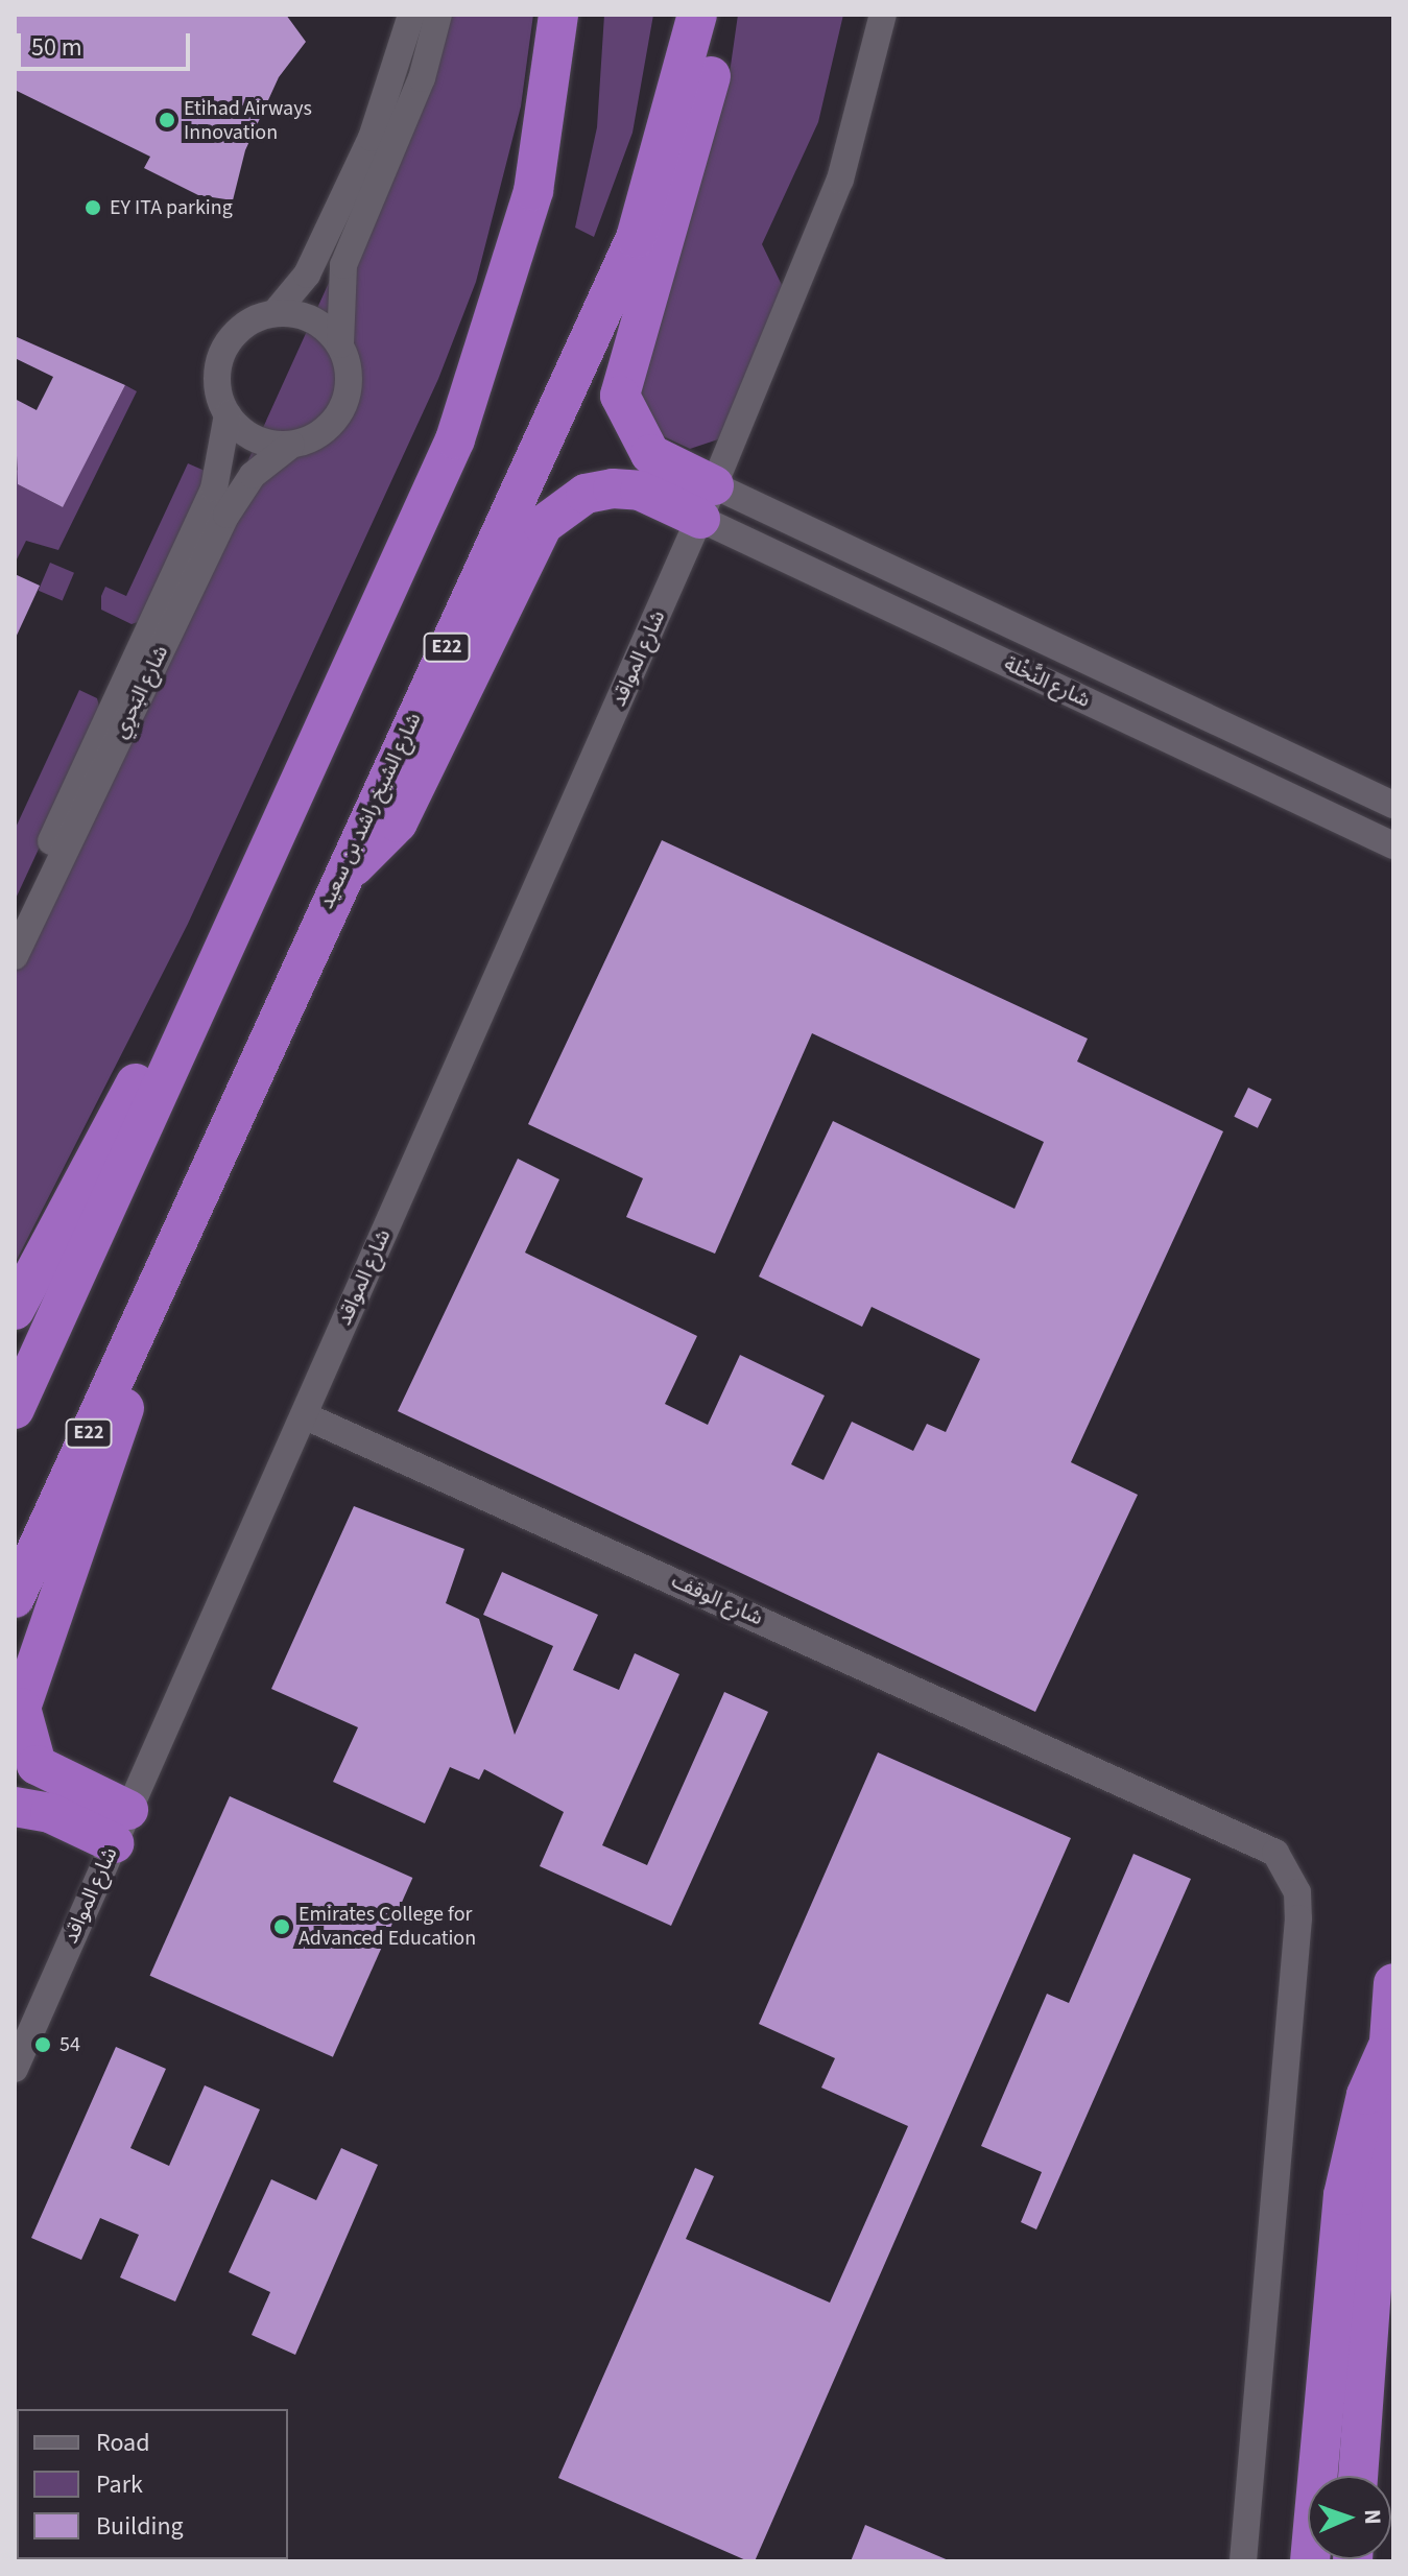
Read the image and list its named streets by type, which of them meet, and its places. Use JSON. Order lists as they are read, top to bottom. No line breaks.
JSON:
{"streets":{"highway":["E22","شارع الشيخ راشد بن سعيد"],"street":["شارع المواقد","شارع النَّخْلة","شارع البَحرِي","شارع الوقف"]},"crossings":[["شارع المواقد","شارع النَّخْلة"],["شارع المواقد","شارع الوقف"]],"places":["Etihad Airways Innovation","EY ITA parking","Emirates College for Advanced Education","54"],"legend":["Road","Park","Building"],"scale_bar":"50 m","north":"right"}
